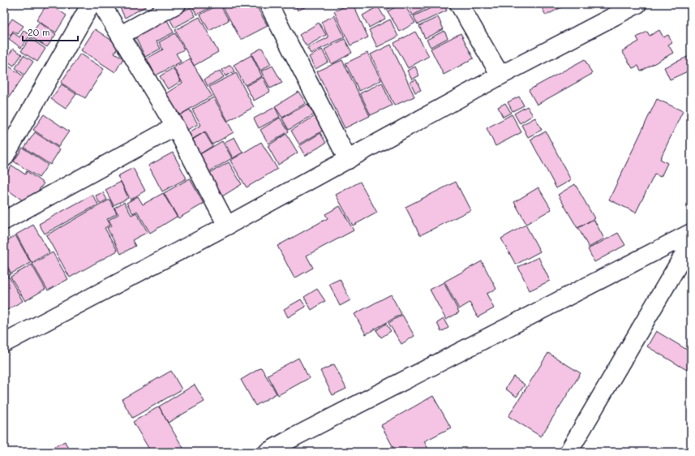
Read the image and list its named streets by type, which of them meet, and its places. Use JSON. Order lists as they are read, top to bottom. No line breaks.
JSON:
{"scale_bar":"20 m"}
